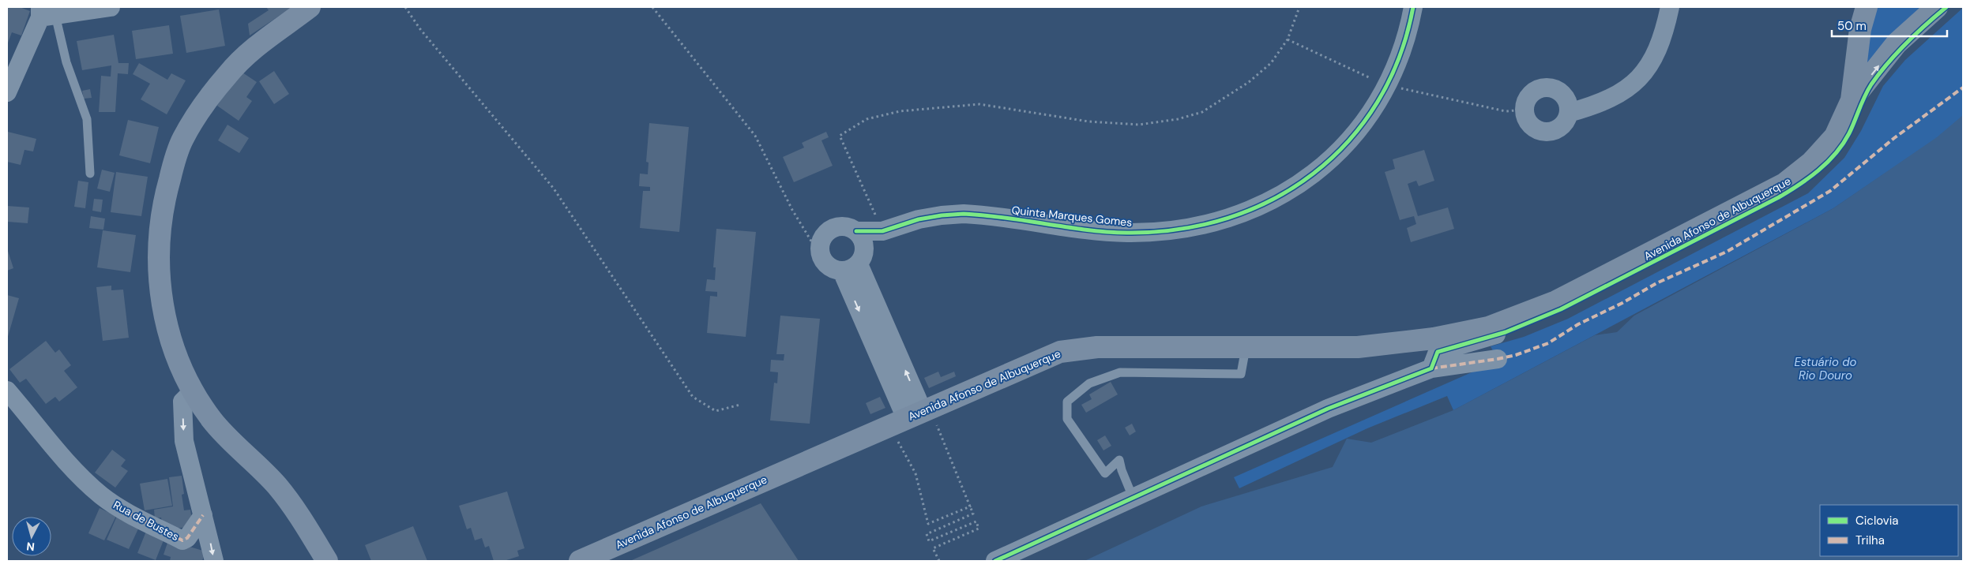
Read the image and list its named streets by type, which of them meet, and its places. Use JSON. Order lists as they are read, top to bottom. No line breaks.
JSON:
{"streets":{"main road":["Avenida Afonso de Albuquerque"],"street":["Quinta Marques Gomes","Rua de Bustes"]},"water":["Estuário do Rio Douro"],"legend":["Ciclovia","Trilha"],"scale_bar":"50 m","north":"bottom"}
